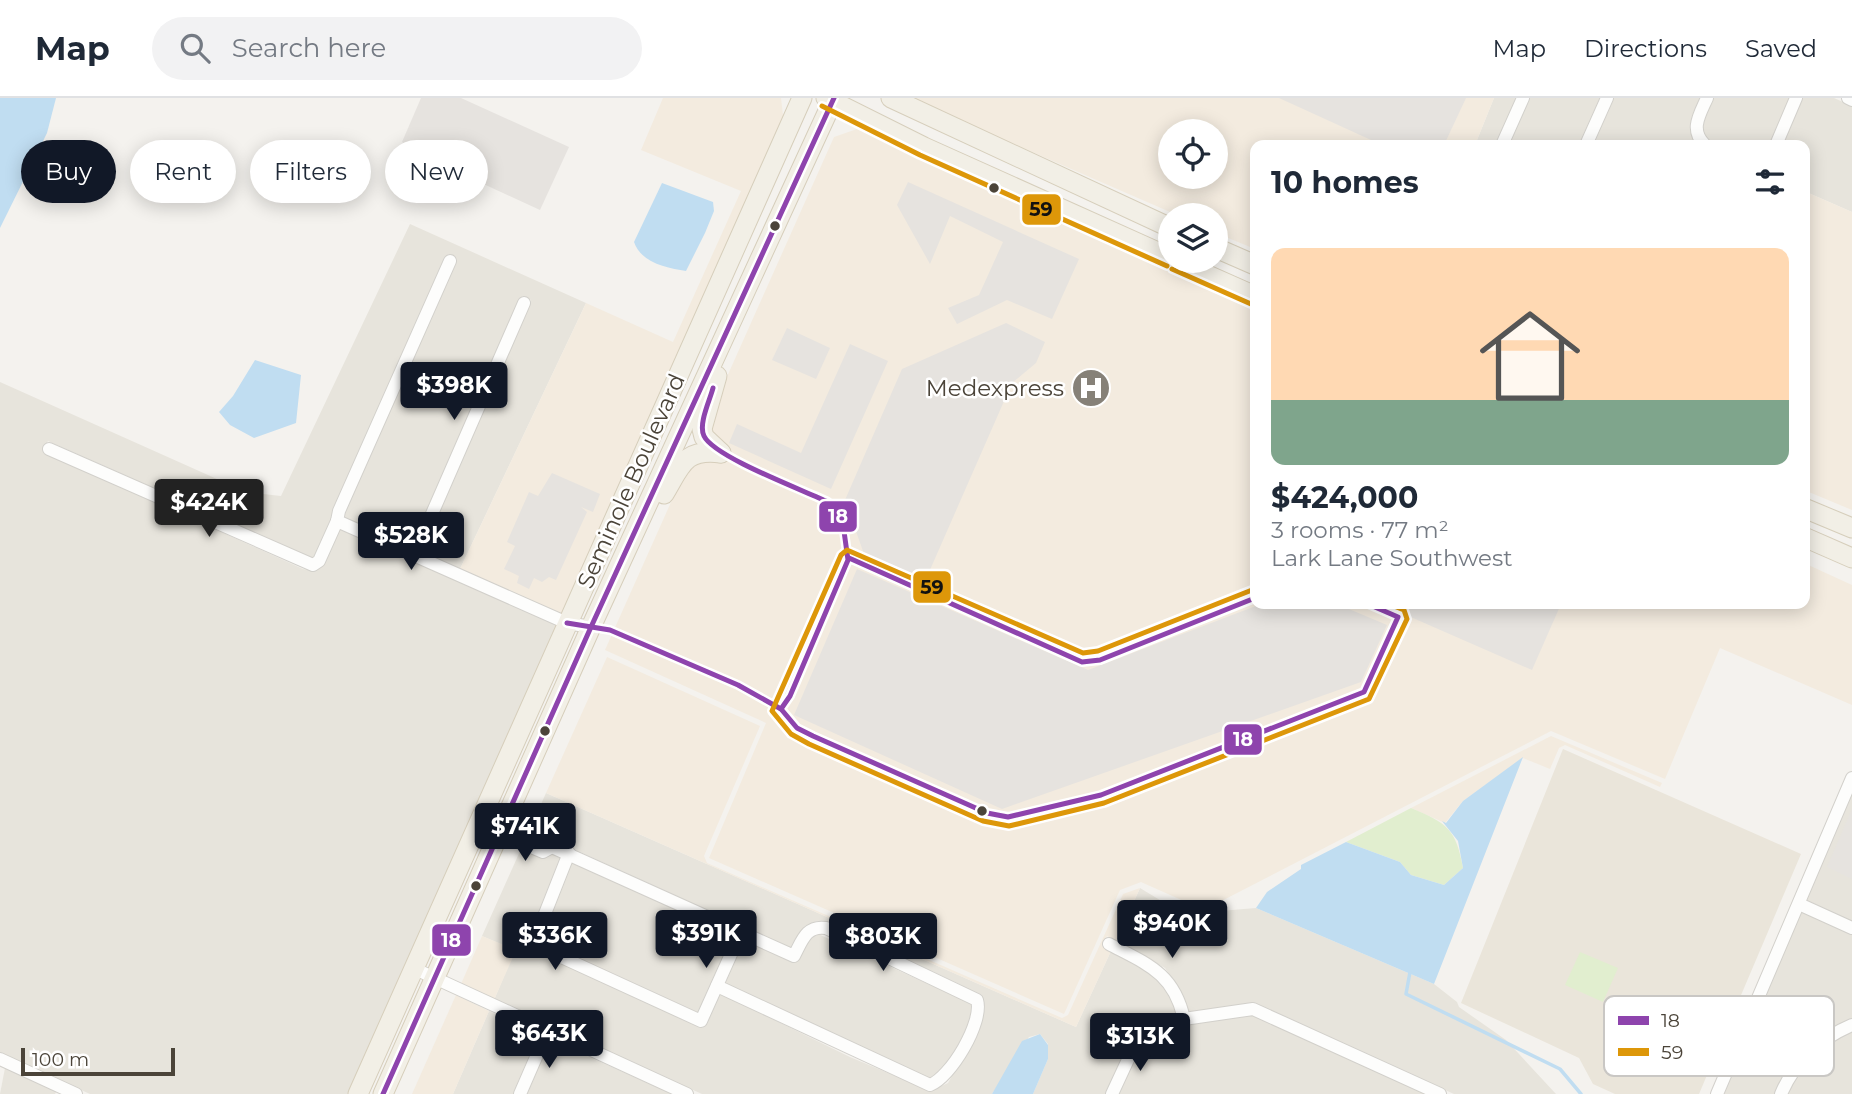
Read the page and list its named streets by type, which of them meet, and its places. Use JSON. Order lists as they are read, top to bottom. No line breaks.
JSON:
{"streets":{"main road":["Seminole Boulevard"]},"places":{"hospital":["Medexpress"]},"lines":["transit line 18","transit line 59"],"legend":["18","59"],"scale_bar":"100 m","page":{"header":"Map","search":"Search here","nav":["Map","Directions","Saved"],"chip":["Buy","Rent","Filters","New"],"heading":"10 homes","list":[{"name":"$424,000","note":"3 rooms · 77 m² · Lark Lane Southwest"}],"price":["$398K","$424K","$528K","$741K","$940K","$391K","$336K","$803K","$643K","$313K"],"scale":"100 m"}}
